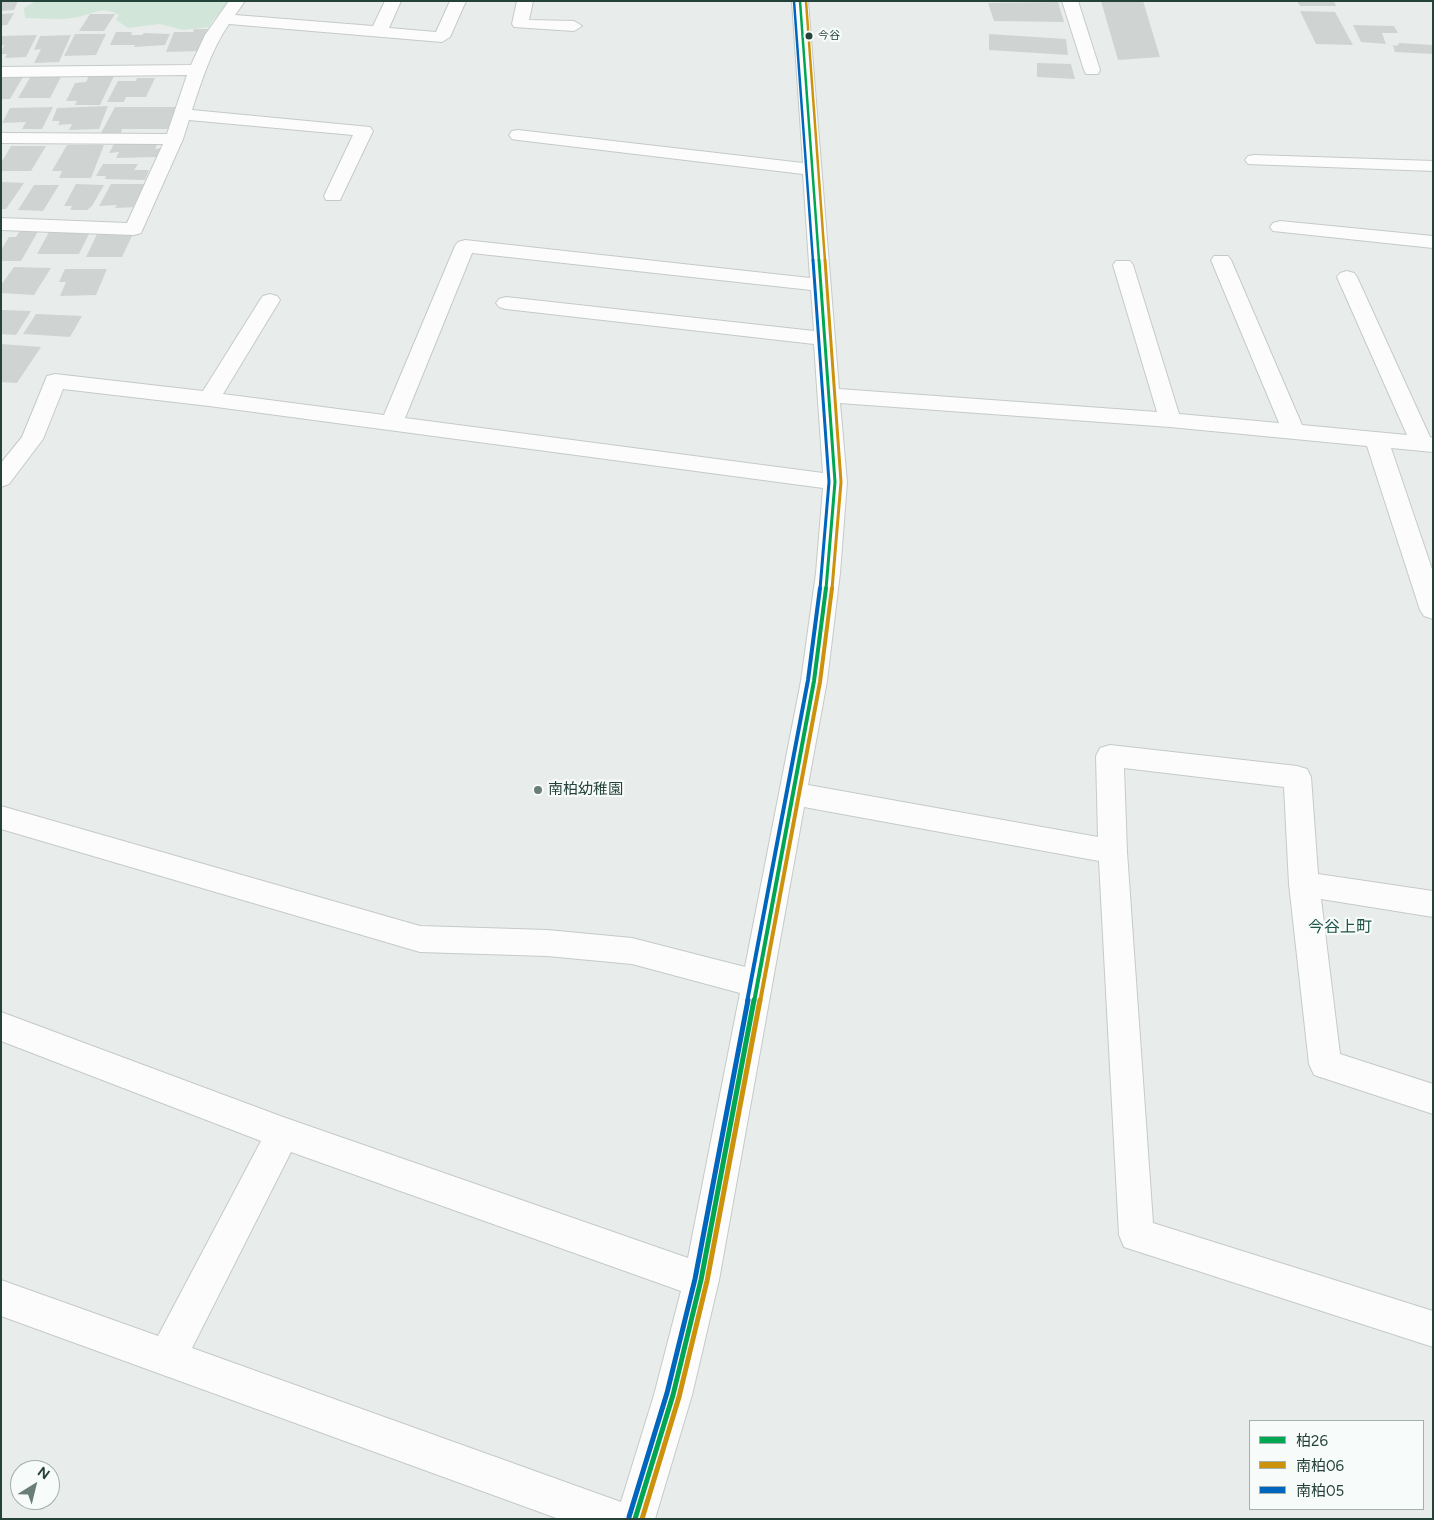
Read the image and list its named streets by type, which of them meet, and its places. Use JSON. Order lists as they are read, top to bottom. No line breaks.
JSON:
{"districts":["今谷上町"],"places":["今谷","南柏幼稚園"],"lines":["transit line 柏26","transit line 南柏06","transit line 南柏05"],"legend":["柏26","南柏06","南柏05"],"north":"top right"}
